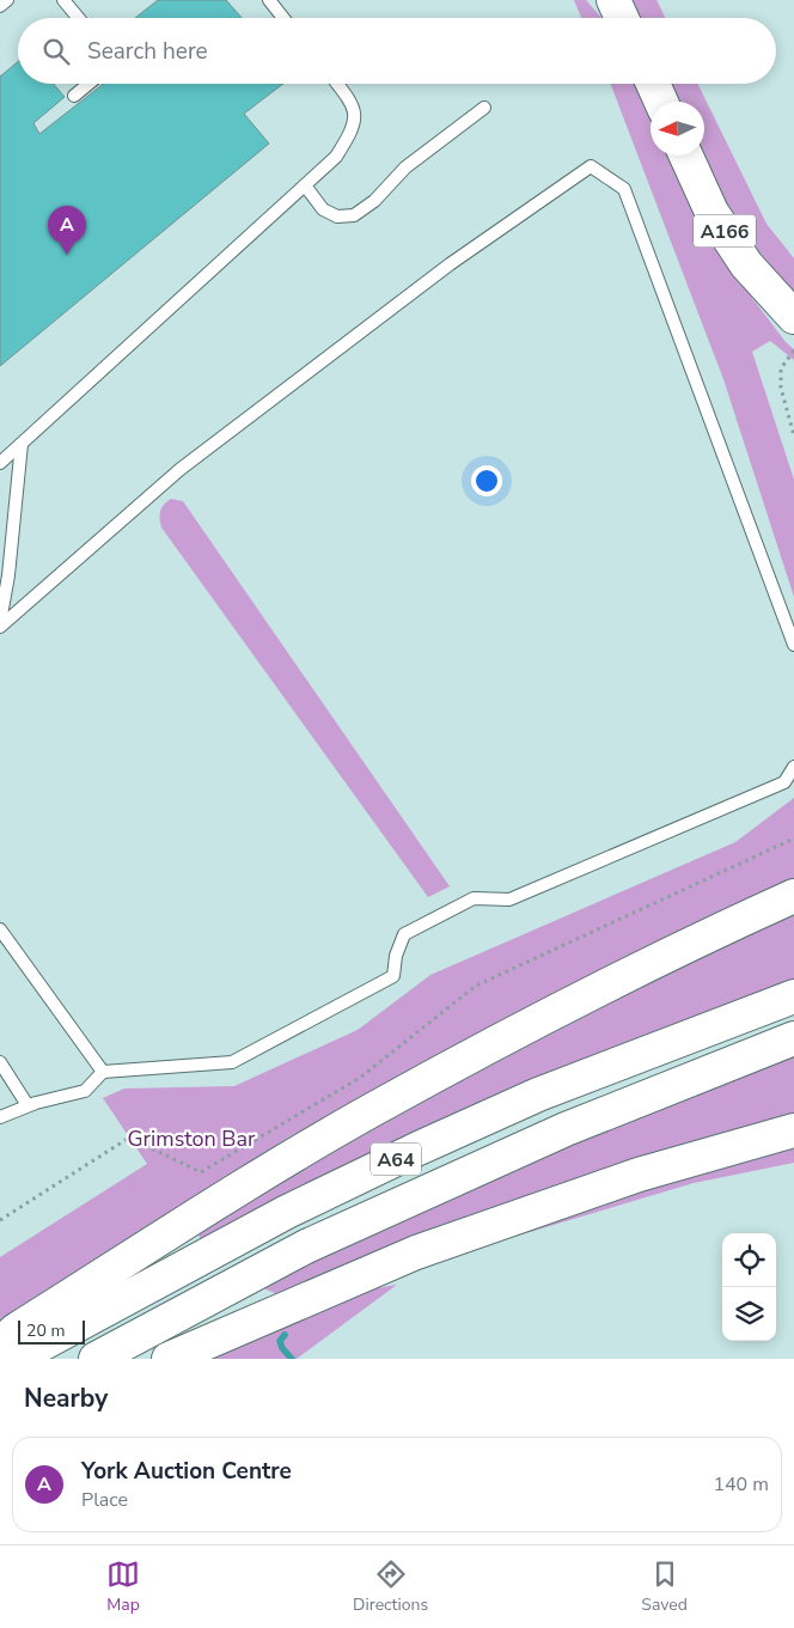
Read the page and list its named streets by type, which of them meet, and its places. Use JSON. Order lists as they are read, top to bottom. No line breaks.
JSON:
{"streets":{"highway":["A166","A64"]},"parks":["Grimston Bar"],"scale_bar":"20 m","north":"left","page":{"search":"Search here","pins":"A","scale":"20 m","heading":"Nearby","list":[{"mark":"A","name":"York Auction Centre","note":"Place","value":"140 m"}],"nav":["Map","Directions","Saved"]}}
